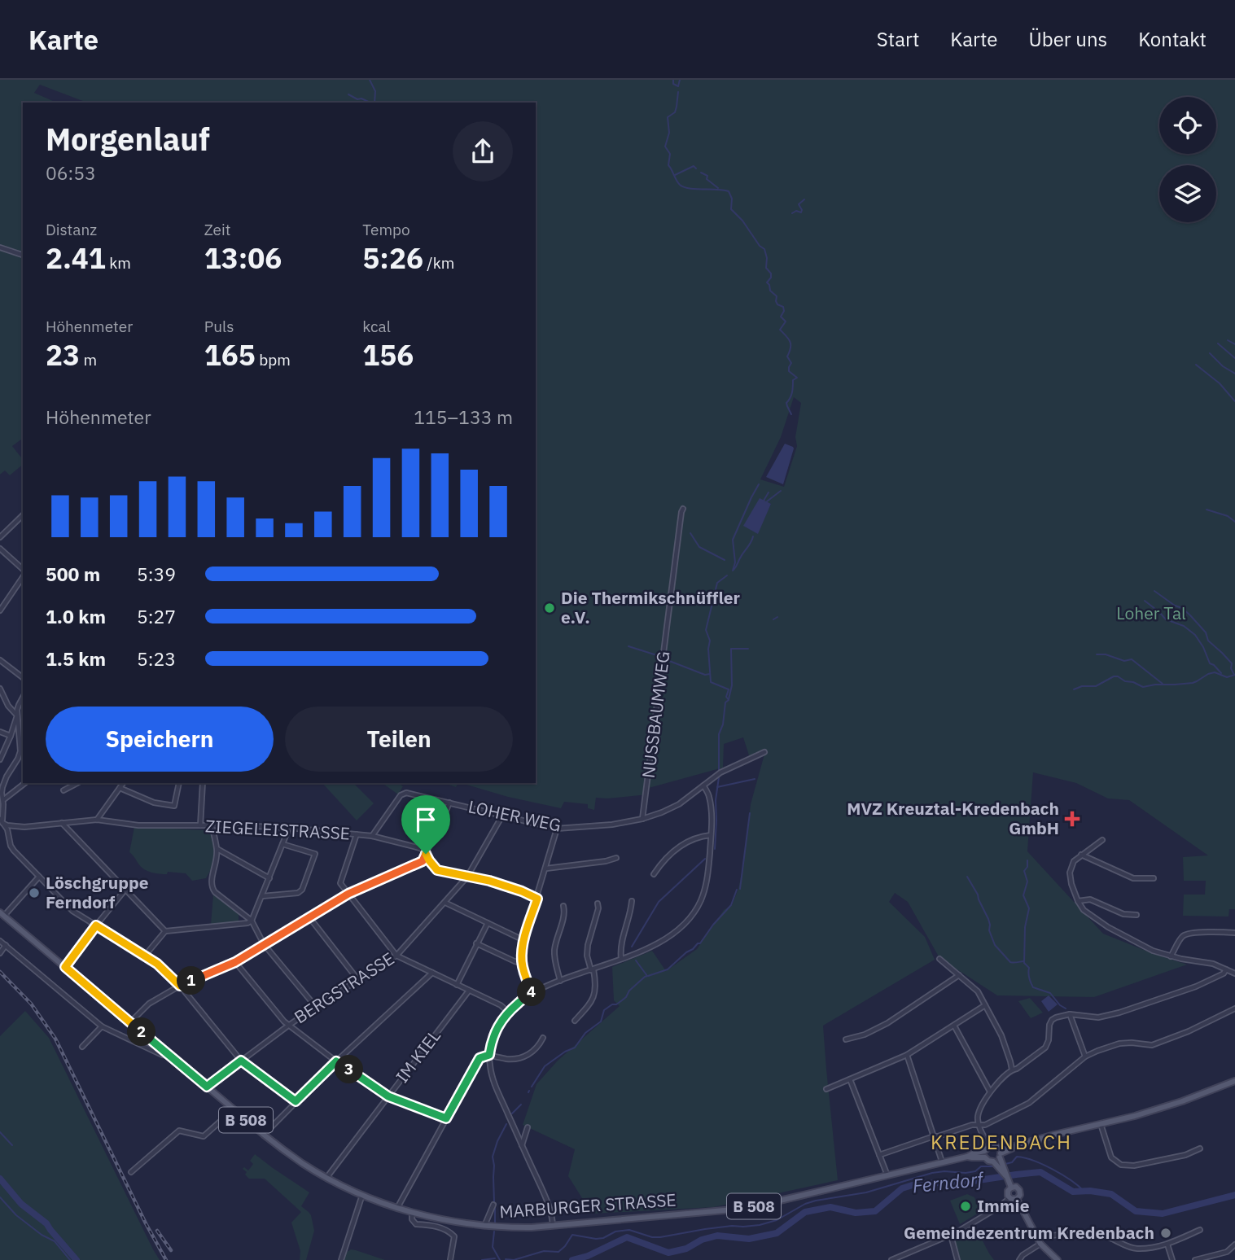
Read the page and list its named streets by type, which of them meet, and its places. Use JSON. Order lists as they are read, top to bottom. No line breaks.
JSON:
{"streets":{"main road":["B 508","MARBURGER STRASSE"],"street":["NUSSBAUMWEG","LOHER WEG","ZIEGELEISTRASSE","BERGSTRASSE","IM KIEL"]},"crossings":[["NUSSBAUMWEG","LOHER WEG"],["LOHER WEG","ZIEGELEISTRASSE"],["LOHER WEG","BERGSTRASSE"],["ZIEGELEISTRASSE","BERGSTRASSE"],["BERGSTRASSE","MARBURGER STRASSE"],["IM KIEL","MARBURGER STRASSE"],["B 508","MARBURGER STRASSE"]],"districts":["KREDENBACH"],"water":["Ferndorf"],"parks":["Loher Tal"],"places":{"other":["Die Thermikschnüffler e.V.","Löschgruppe Ferndorf","Immie","Gemeindezentrum Kredenbach"],"health":["MVZ Kreuztal-Kredenbach GmbH"]},"page":{"header":"Karte","nav":["Start","Karte","Über uns","Kontakt"],"heading":["Morgenlauf","06:53"],"stats":[["Distanz","2.41 km"],["Zeit","13:06"],["Tempo","5:26 /km"],["Höhenmeter","23 m"],["Puls","165 bpm"],["kcal","156"]],"chart":["Höhenmeter","115–133 m"],"list":[{"name":"500 m","note":"5:39"},{"name":"1.0 km","note":"5:27"},{"name":"1.5 km","note":"5:23"}],"buttons":["Speichern","Teilen"],"pins":["1","4","2","3"]}}
